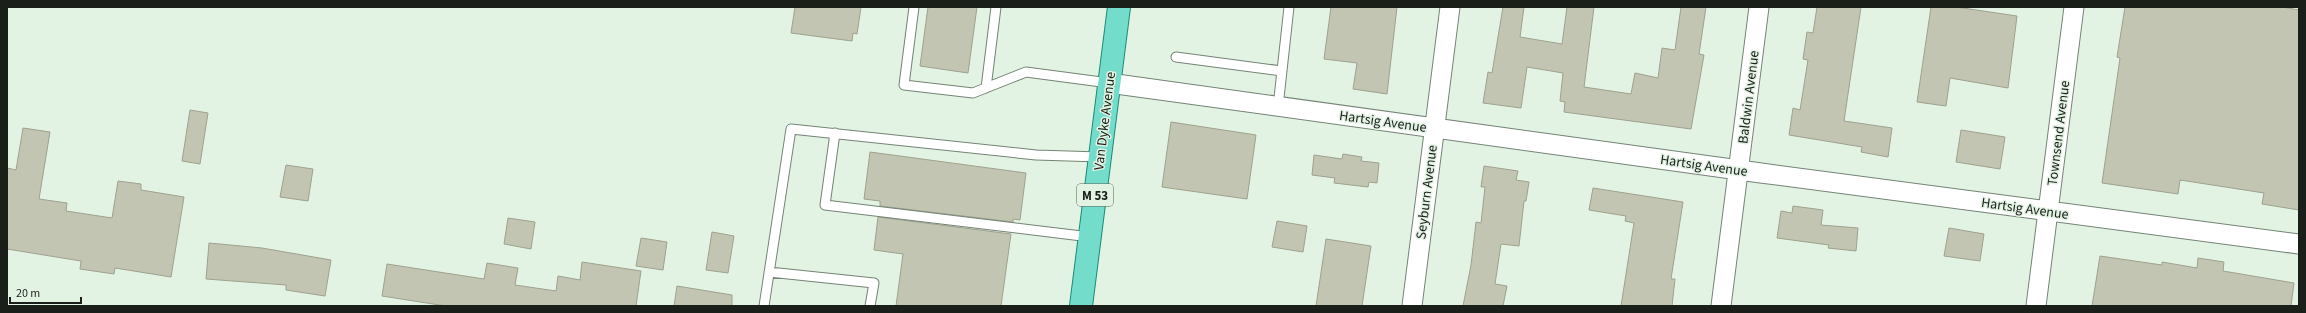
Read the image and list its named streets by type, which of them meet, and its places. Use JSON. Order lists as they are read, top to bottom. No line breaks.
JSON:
{"streets":{"main road":["Van Dyke Avenue","M 53"],"street":["Baldwin Avenue","Hartsig Avenue","Townsend Avenue","Seyburn Avenue"]},"crossings":[["Baldwin Avenue","Hartsig Avenue"],["Van Dyke Avenue","Hartsig Avenue"],["Hartsig Avenue","Townsend Avenue"],["Hartsig Avenue","Seyburn Avenue"]],"scale_bar":"20 m"}
